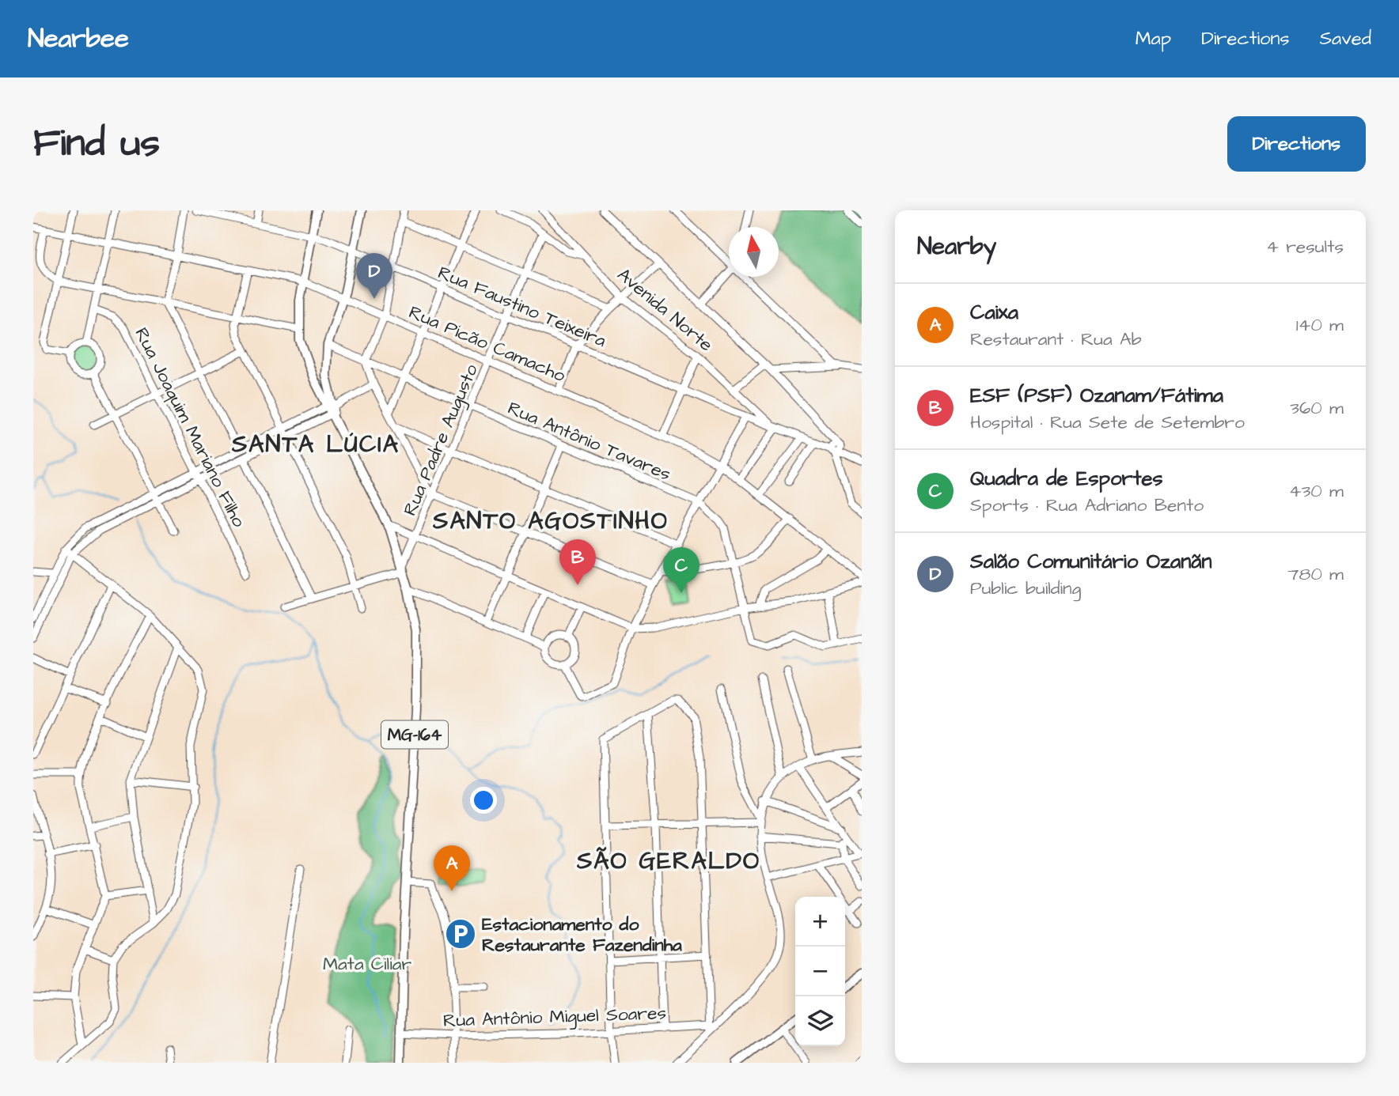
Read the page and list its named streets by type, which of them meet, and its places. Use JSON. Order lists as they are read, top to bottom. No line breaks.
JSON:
{"streets":{"main road":["MG-164"],"street":["Rua Faustino Teixeira","Avenida Norte","Rua Picão Camacho","Rua Joaquim Mariano Filho","Rua Padre Augusto","Rua Antônio Tavares","Rua Antônio Miguel Soares"]},"crossings":[["Rua Faustino Teixeira","Avenida Norte"],["Rua Faustino Teixeira","Rua Padre Augusto"],["Rua Faustino Teixeira","MG-164"],["Rua Picão Camacho","Rua Padre Augusto"],["Rua Picão Camacho","MG-164"],["Rua Padre Augusto","Rua Antônio Tavares"],["Rua Padre Augusto","MG-164"],["Rua Antônio Tavares","MG-164"],["MG-164","Rua Antônio Miguel Soares"]],"districts":["SANTA LÚCIA","SANTO AGOSTINHO","SÃO GERALDO"],"parks":["Mata Ciliar"],"places":{"parking":["Estacionamento do Restaurante Fazendinha"]},"north":"top","page":{"header":"Nearbee","nav":["Map","Directions","Saved"],"buttons":"Directions","title":"Find us","heading":["Nearby","4 results"],"pins":["D","B","C","A"],"list":[{"mark":"A","name":"Caixa","note":"Restaurant · Rua Ab","value":"140 m"},{"mark":"B","name":"ESF (PSF) Ozanam/Fátima","note":"Hospital · Rua Sete de Setembro","value":"360 m"},{"mark":"C","name":"Quadra de Esportes","note":"Sports · Rua Adriano Bento","value":"430 m"},{"mark":"D","name":"Salão Comunitário Ozanãn","note":"Public building","value":"780 m"}],"map_buttons":["+","−"]}}
